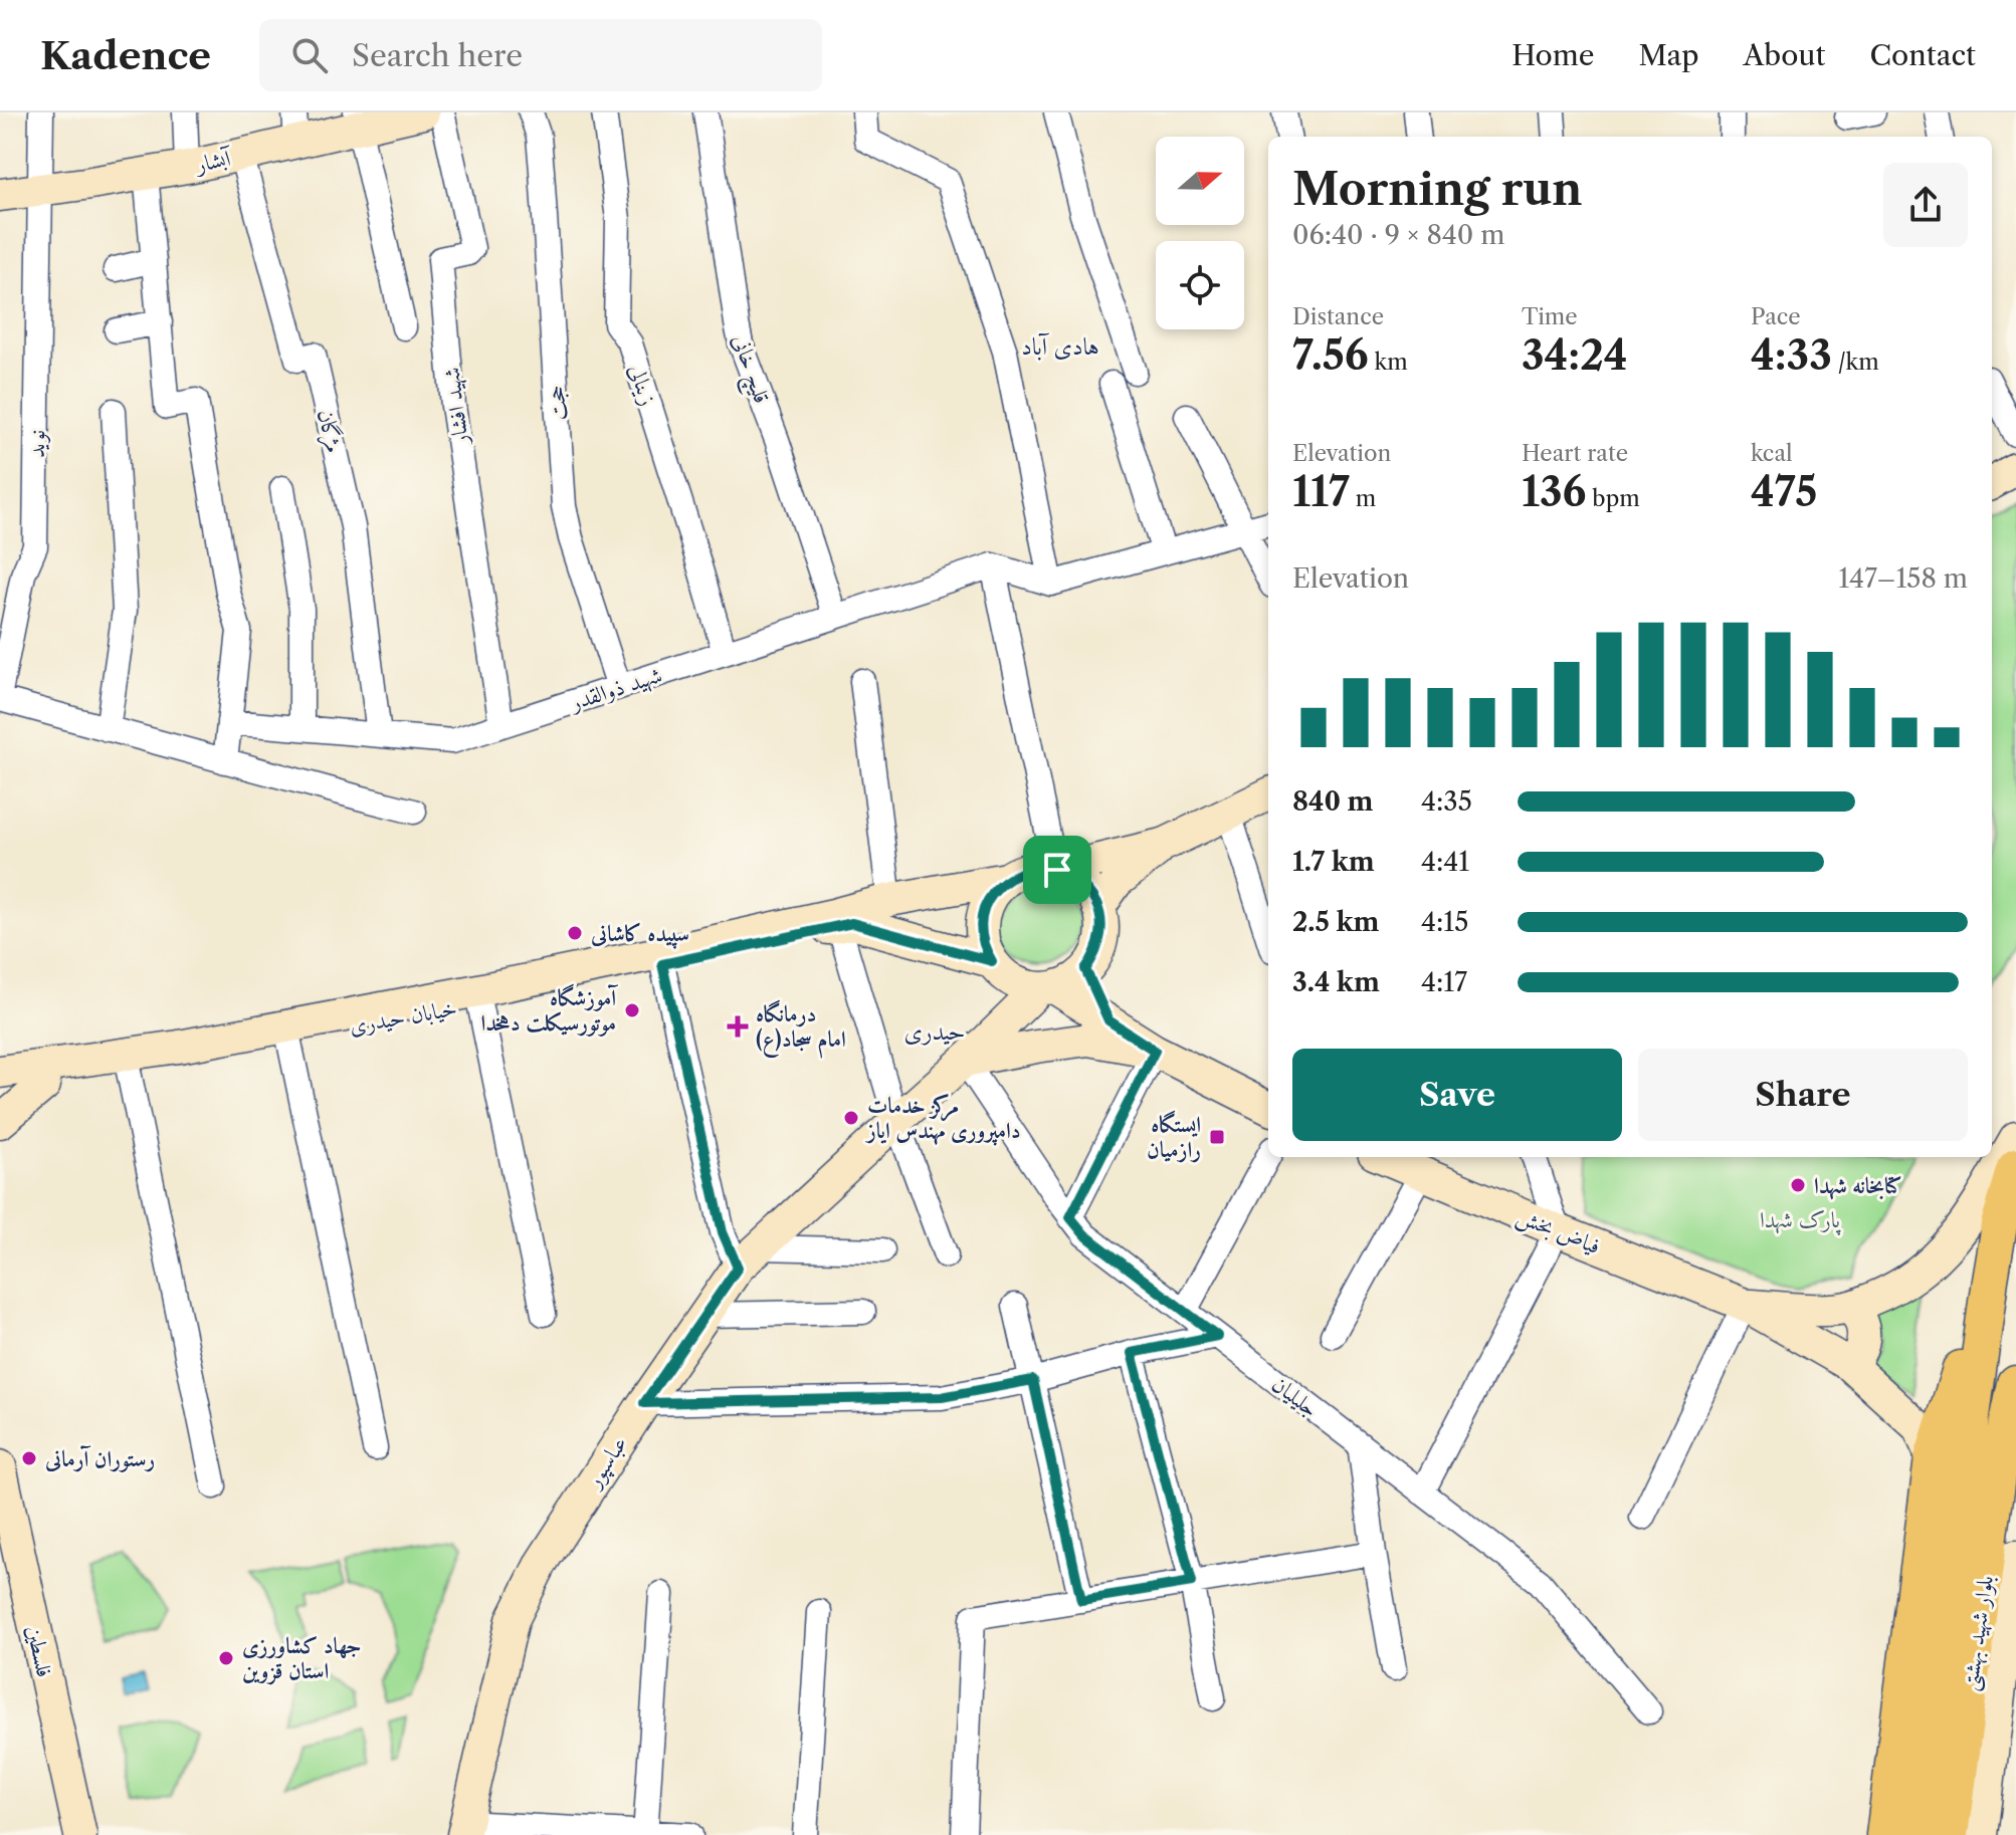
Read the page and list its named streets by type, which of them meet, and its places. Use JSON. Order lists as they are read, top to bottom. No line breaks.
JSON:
{"streets":{"main road":["بلوار شهید بهشتی"],"street":["آبشار","قلیچ خانی","زینالی","حجت","شهید افشار","مژگان","نوید","شهید ذوالقدر","خیابان حیدری","فیاض بخش","جلیلیان","عباسپور","فلسطین"]},"crossings":[["آبشار","مژگان"],["آبشار","نوید"],["قلیچ خانی","شهید ذوالقدر"],["زینالی","شهید ذوالقدر"],["حجت","شهید ذوالقدر"],["شهید افشار","شهید ذوالقدر"],["مژگان","شهید ذوالقدر"],["جلیلیان","عباسپور"]],"districts":["هادی آباد","حیدری"],"parks":["پارک شهدا"],"places":{"other":["سپیده کاشانی","آموزشگاه موتورسیکلت دهخدا","مرکز خدمات دامپروری مهندس ایاز","کتابخانه شهدا","رستوران آرمانی","جهاد کشاورزی استان قزوین"],"health":["درمانگاه امام سجاد(ع)"],"transit":["ایستگاه رازمیان"]},"north":"right","page":{"header":"Kadence","search":"Search here","nav":["Home","Map","About","Contact"],"heading":["Morning run","06:40 · 9 × 840 m"],"stats":[["Distance","7.56 km"],["Time","34:24"],["Pace","4:33 /km"],["Elevation","117 m"],["Heart rate","136 bpm"],["kcal","475"]],"chart":["Elevation","147–158 m"],"list":[{"name":"840 m","note":"4:35"},{"name":"1.7 km","note":"4:41"},{"name":"2.5 km","note":"4:15"},{"name":"3.4 km","note":"4:17"}],"buttons":["Save","Share"]}}
